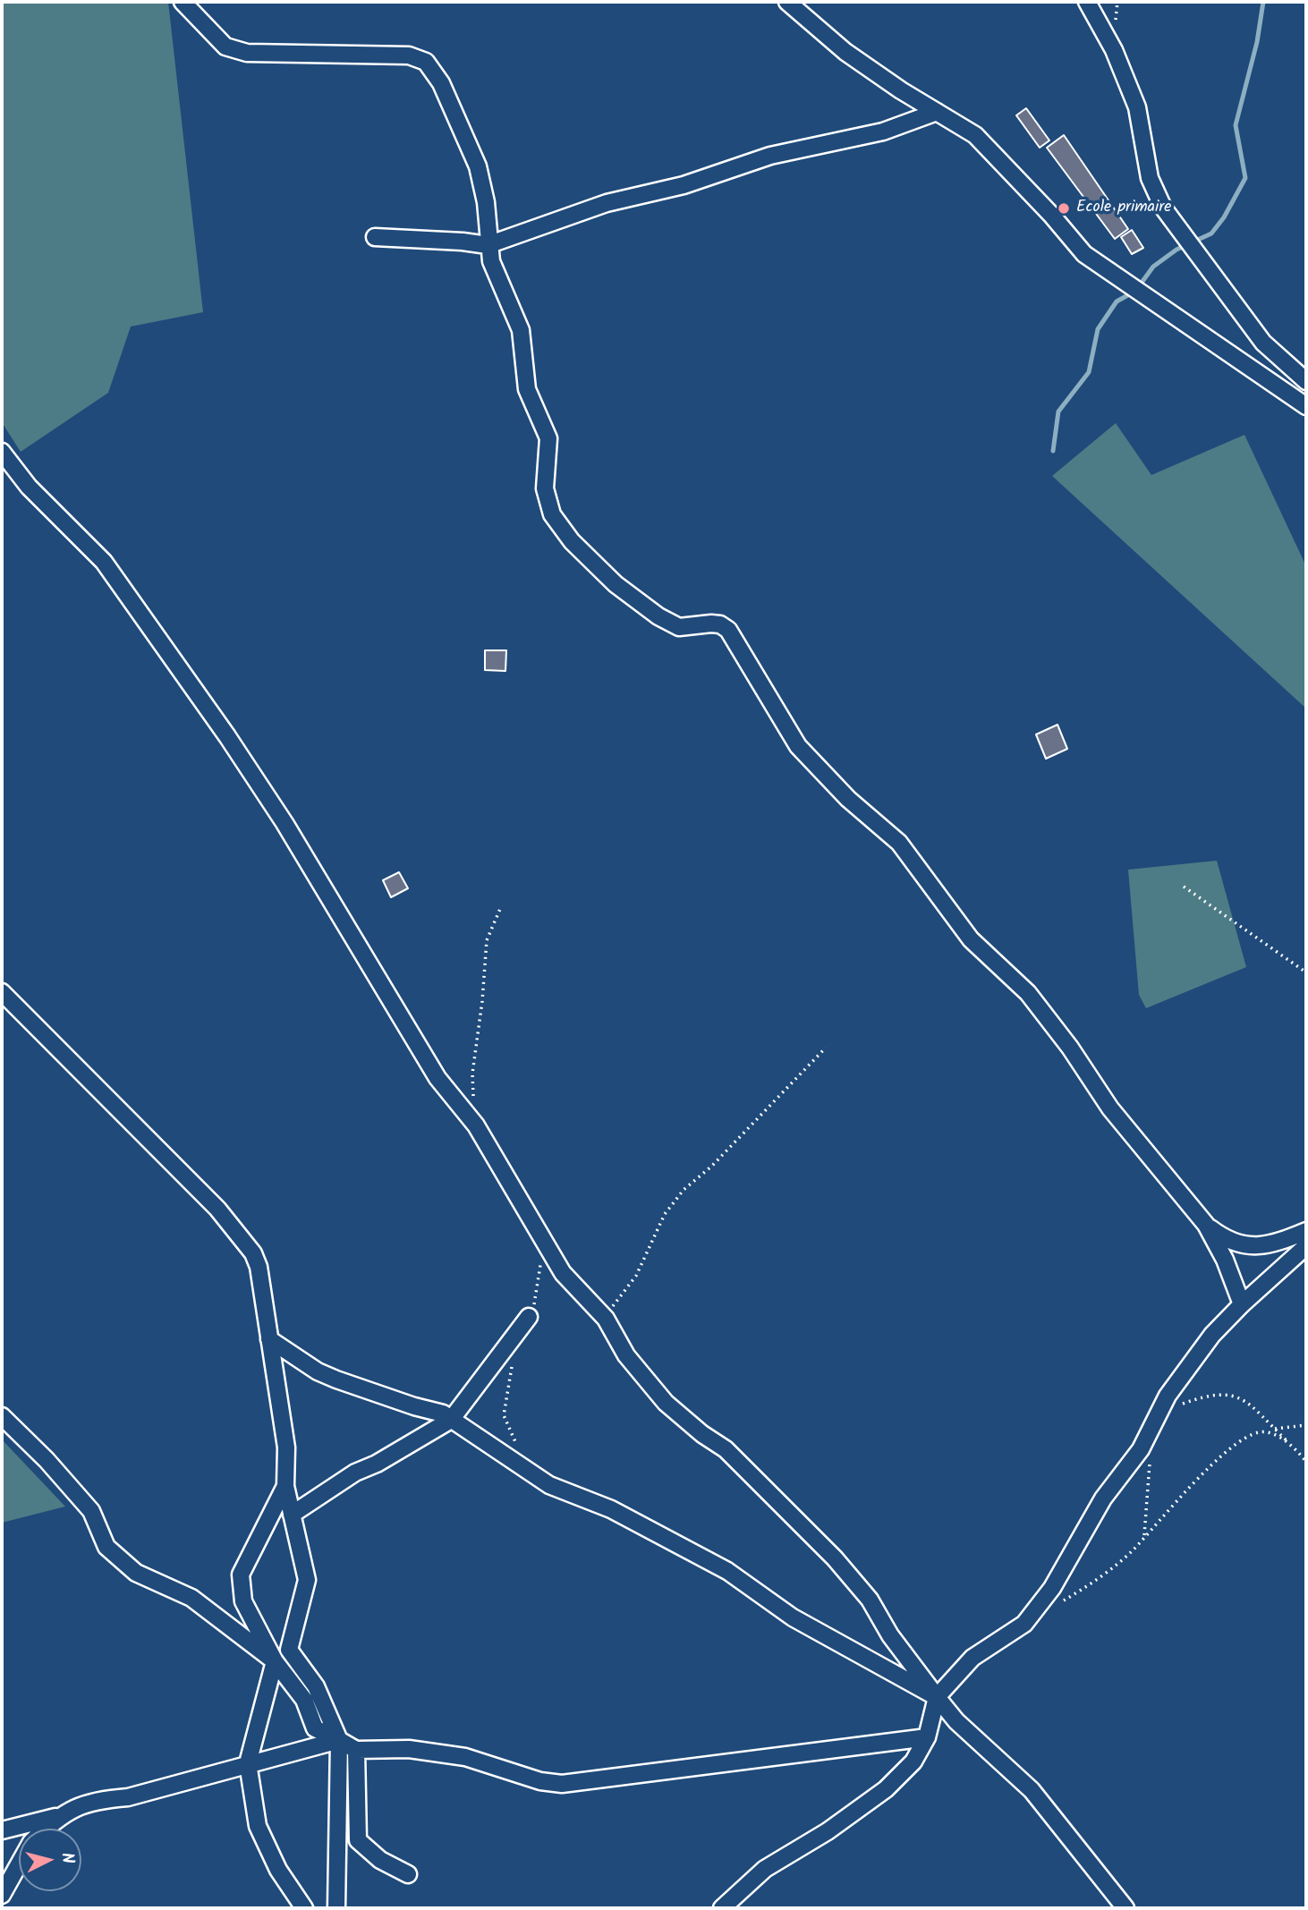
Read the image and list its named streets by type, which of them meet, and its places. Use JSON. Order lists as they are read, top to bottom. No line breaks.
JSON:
{"places":["Ecole primaire"],"north":"right"}
